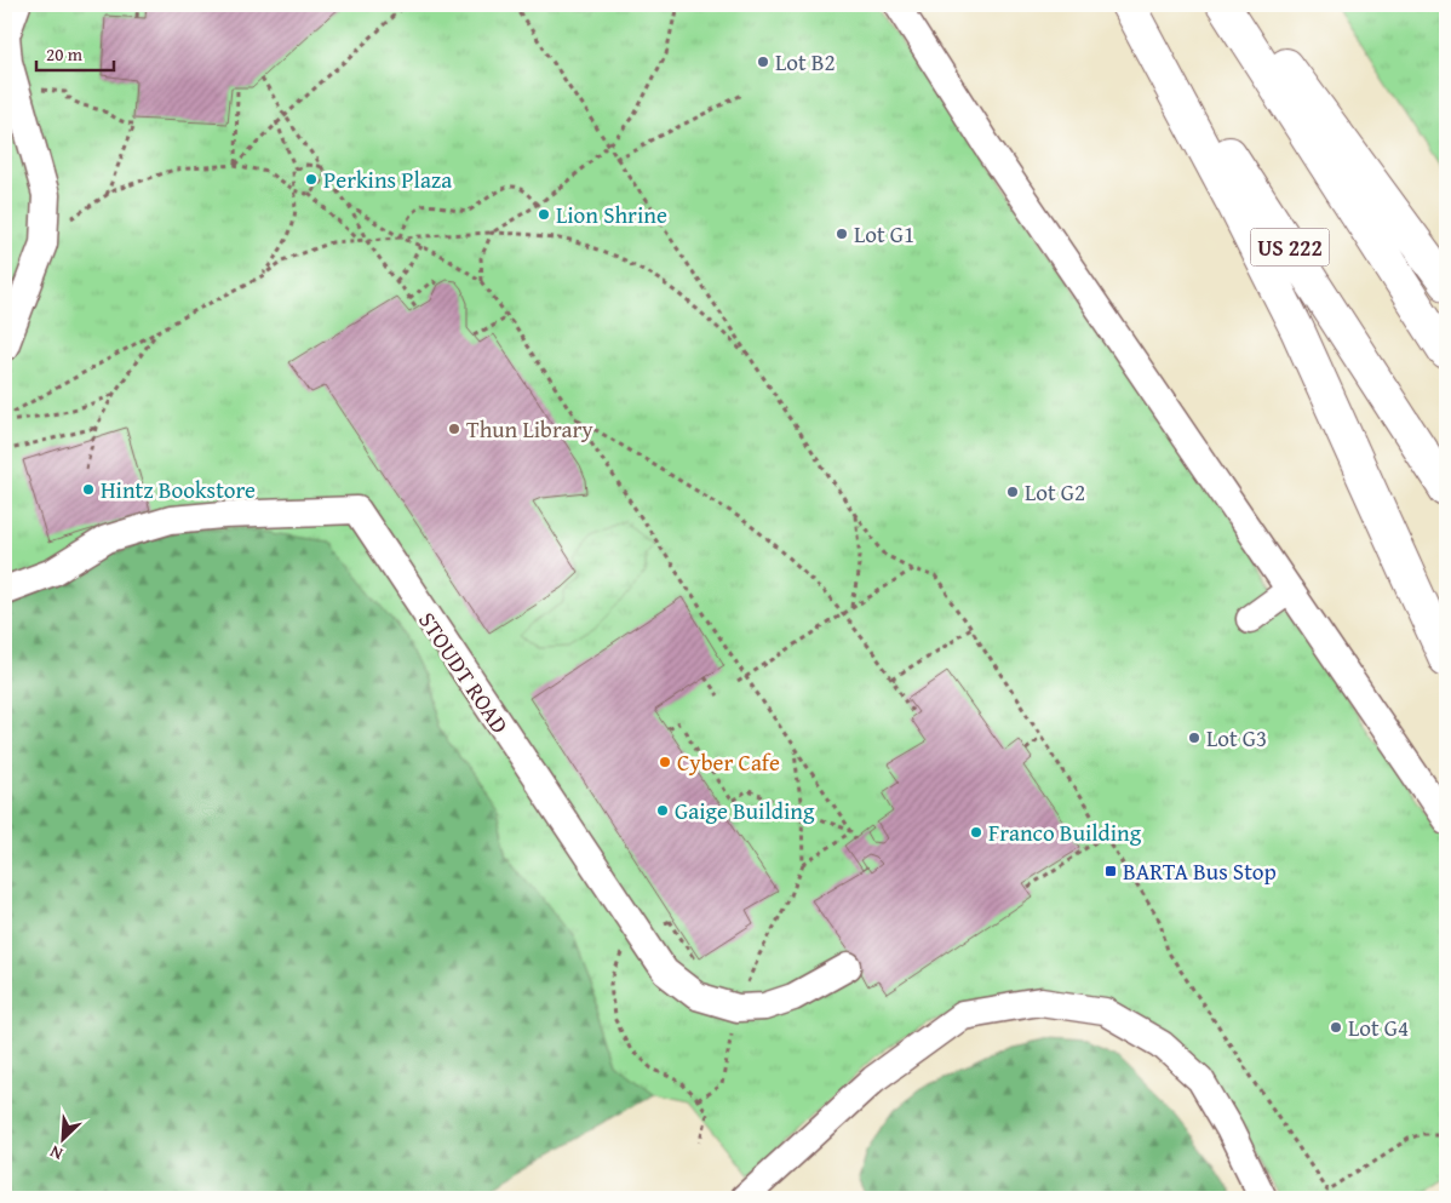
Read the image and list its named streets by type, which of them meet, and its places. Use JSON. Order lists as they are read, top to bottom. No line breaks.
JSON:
{"streets":{"highway":["US 222"],"lane":["STOUDT ROAD"]},"places":{"other":["Lot B2","Perkins Plaza","Lion Shrine","Lot G1","Thun Library","Hintz Bookstore","Lot G2","Lot G3","Cyber Cafe","Gaige Building","Franco Building","Lot G4"],"transit":["BARTA Bus Stop"]},"scale_bar":"20 m","north":"bottom left"}
